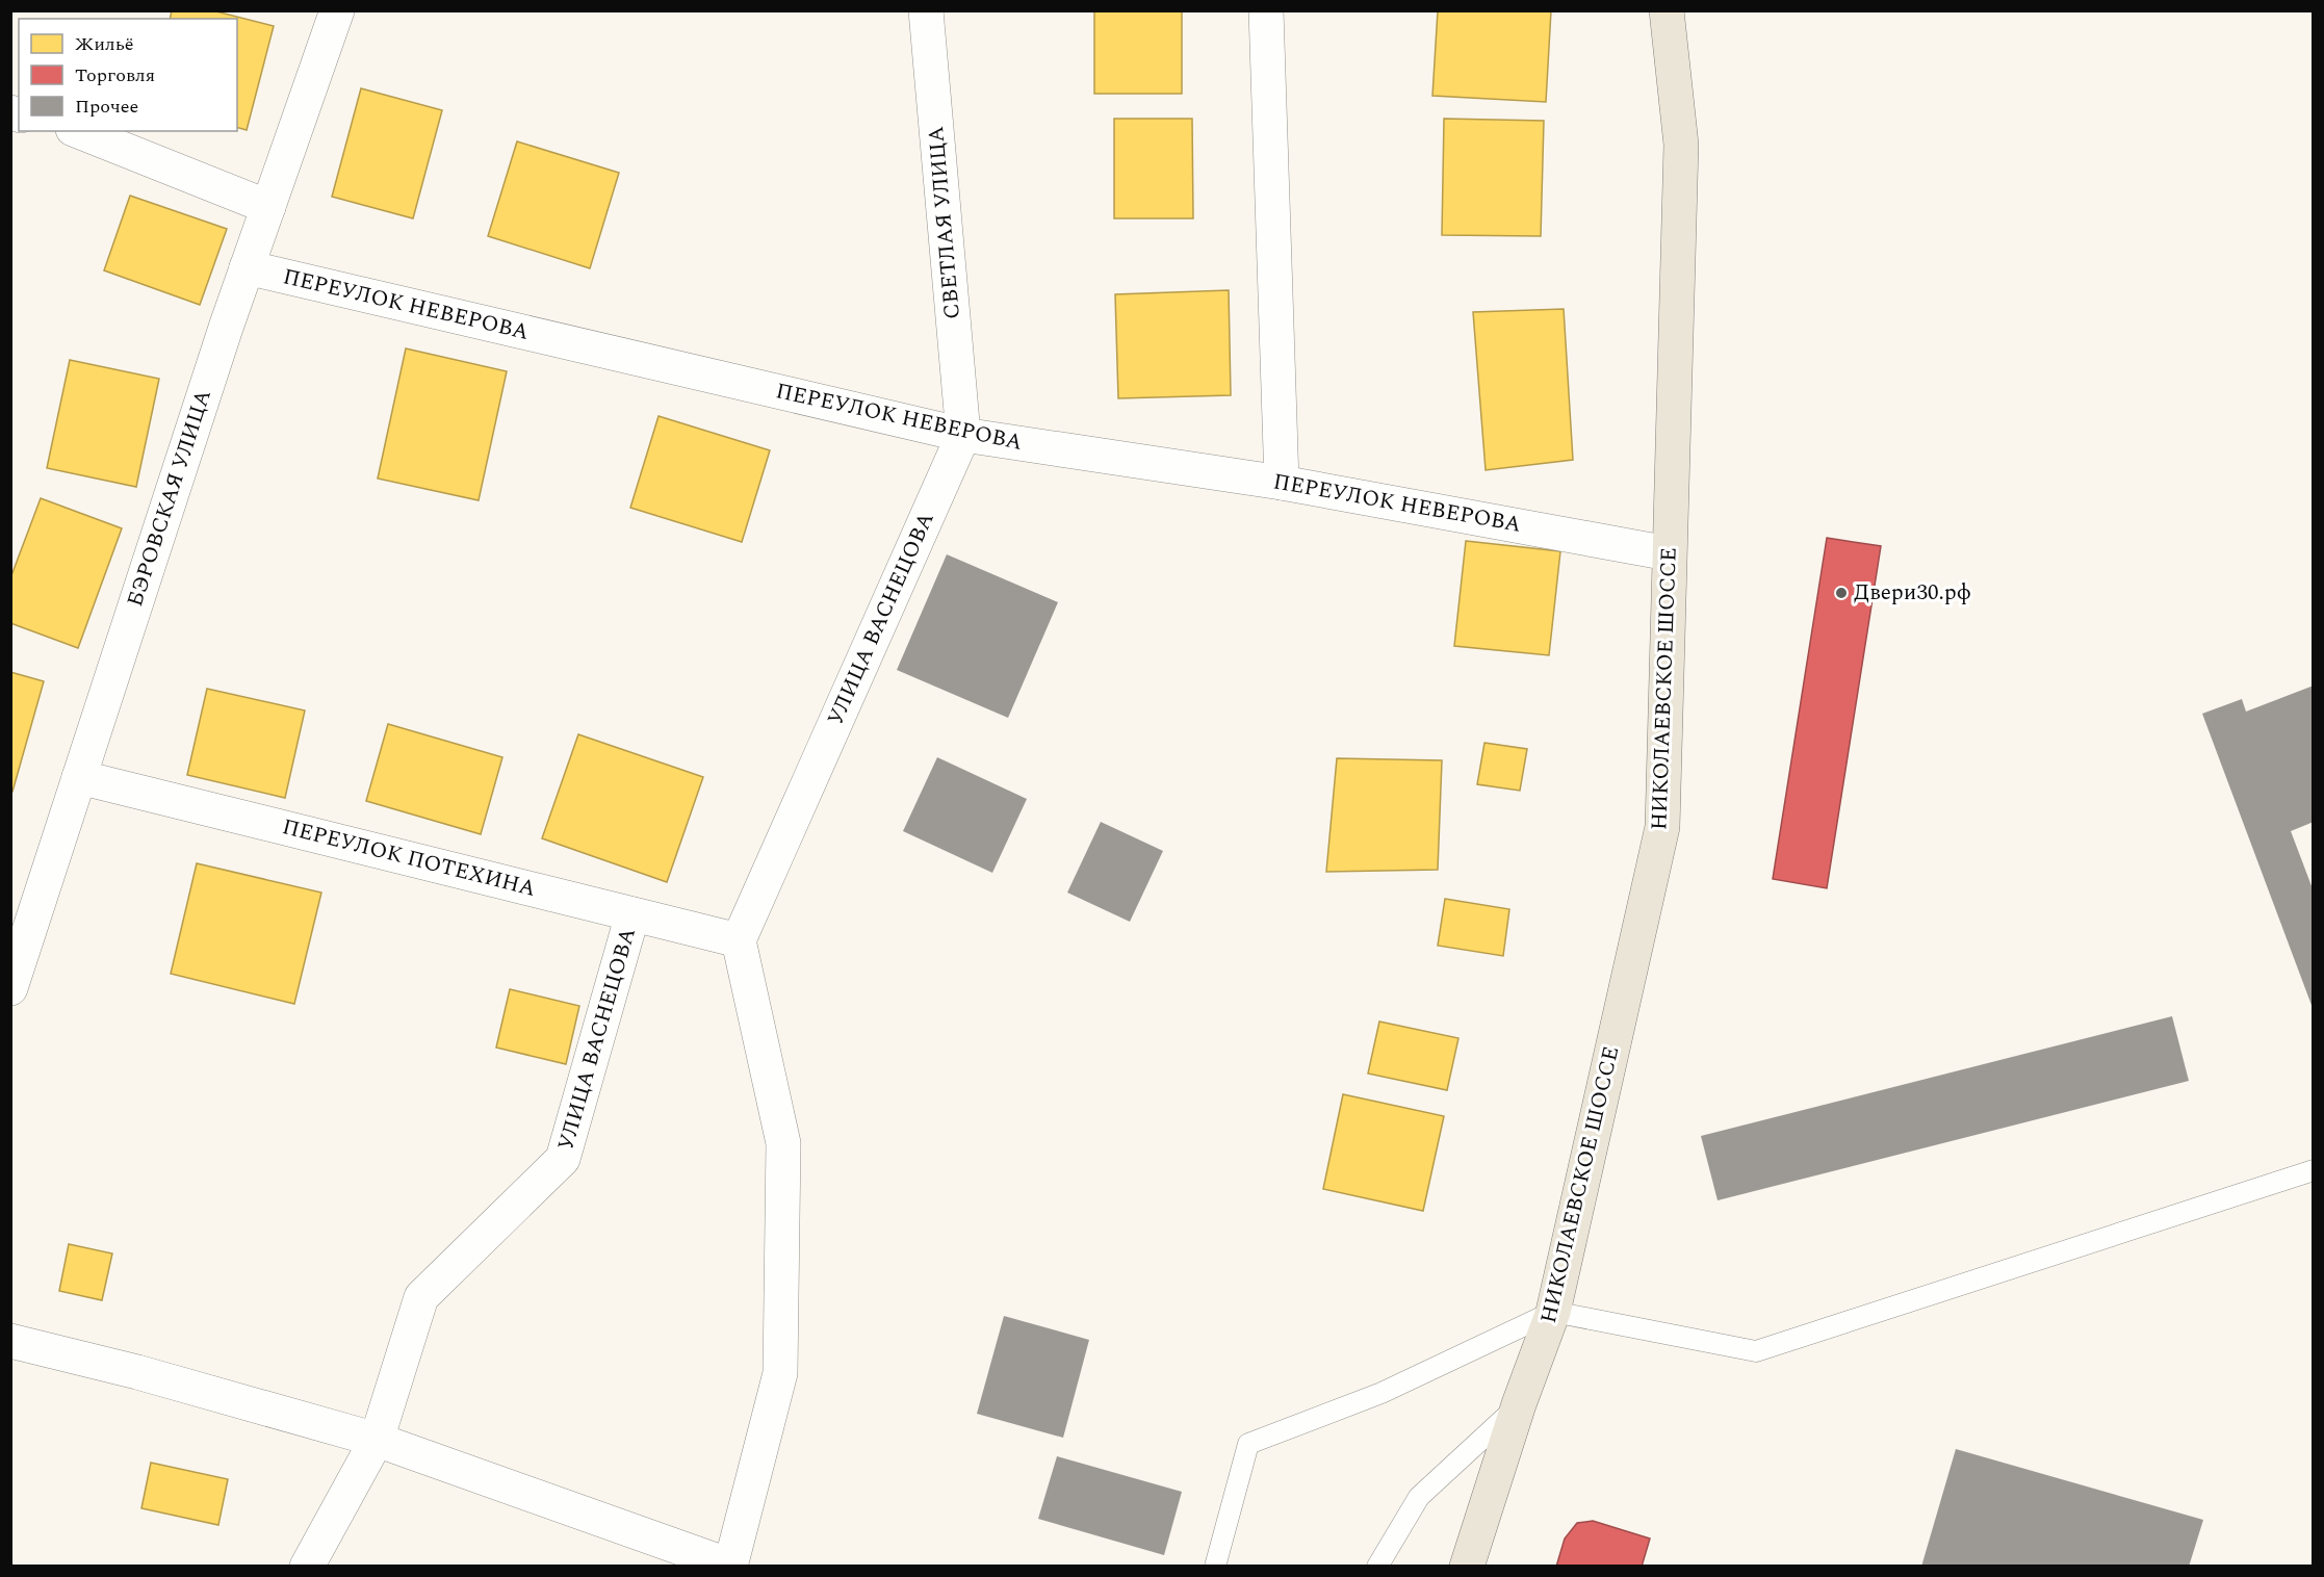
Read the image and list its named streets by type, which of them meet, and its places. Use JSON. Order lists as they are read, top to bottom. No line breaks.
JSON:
{"streets":{"main road":["НИКОЛАЕВСКОЕ ШОССЕ"],"street":["СВЕТЛАЯ УЛИЦА","ПЕРЕУЛОК НЕВЕРОВА","БЭРОВСКАЯ УЛИЦА","УЛИЦА ВАСНЕЦОВА","ПЕРЕУЛОК ПОТЕХИНА"]},"crossings":[["СВЕТЛАЯ УЛИЦА","ПЕРЕУЛОК НЕВЕРОВА"],["СВЕТЛАЯ УЛИЦА","УЛИЦА ВАСНЕЦОВА"],["ПЕРЕУЛОК НЕВЕРОВА","БЭРОВСКАЯ УЛИЦА"],["ПЕРЕУЛОК НЕВЕРОВА","УЛИЦА ВАСНЕЦОВА"],["ПЕРЕУЛОК НЕВЕРОВА","НИКОЛАЕВСКОЕ ШОССЕ"],["БЭРОВСКАЯ УЛИЦА","ПЕРЕУЛОК ПОТЕХИНА"],["УЛИЦА ВАСНЕЦОВА","ПЕРЕУЛОК ПОТЕХИНА"]],"places":["Двери30.рф"],"legend":["Жильё","Торговля","Прочее"]}
